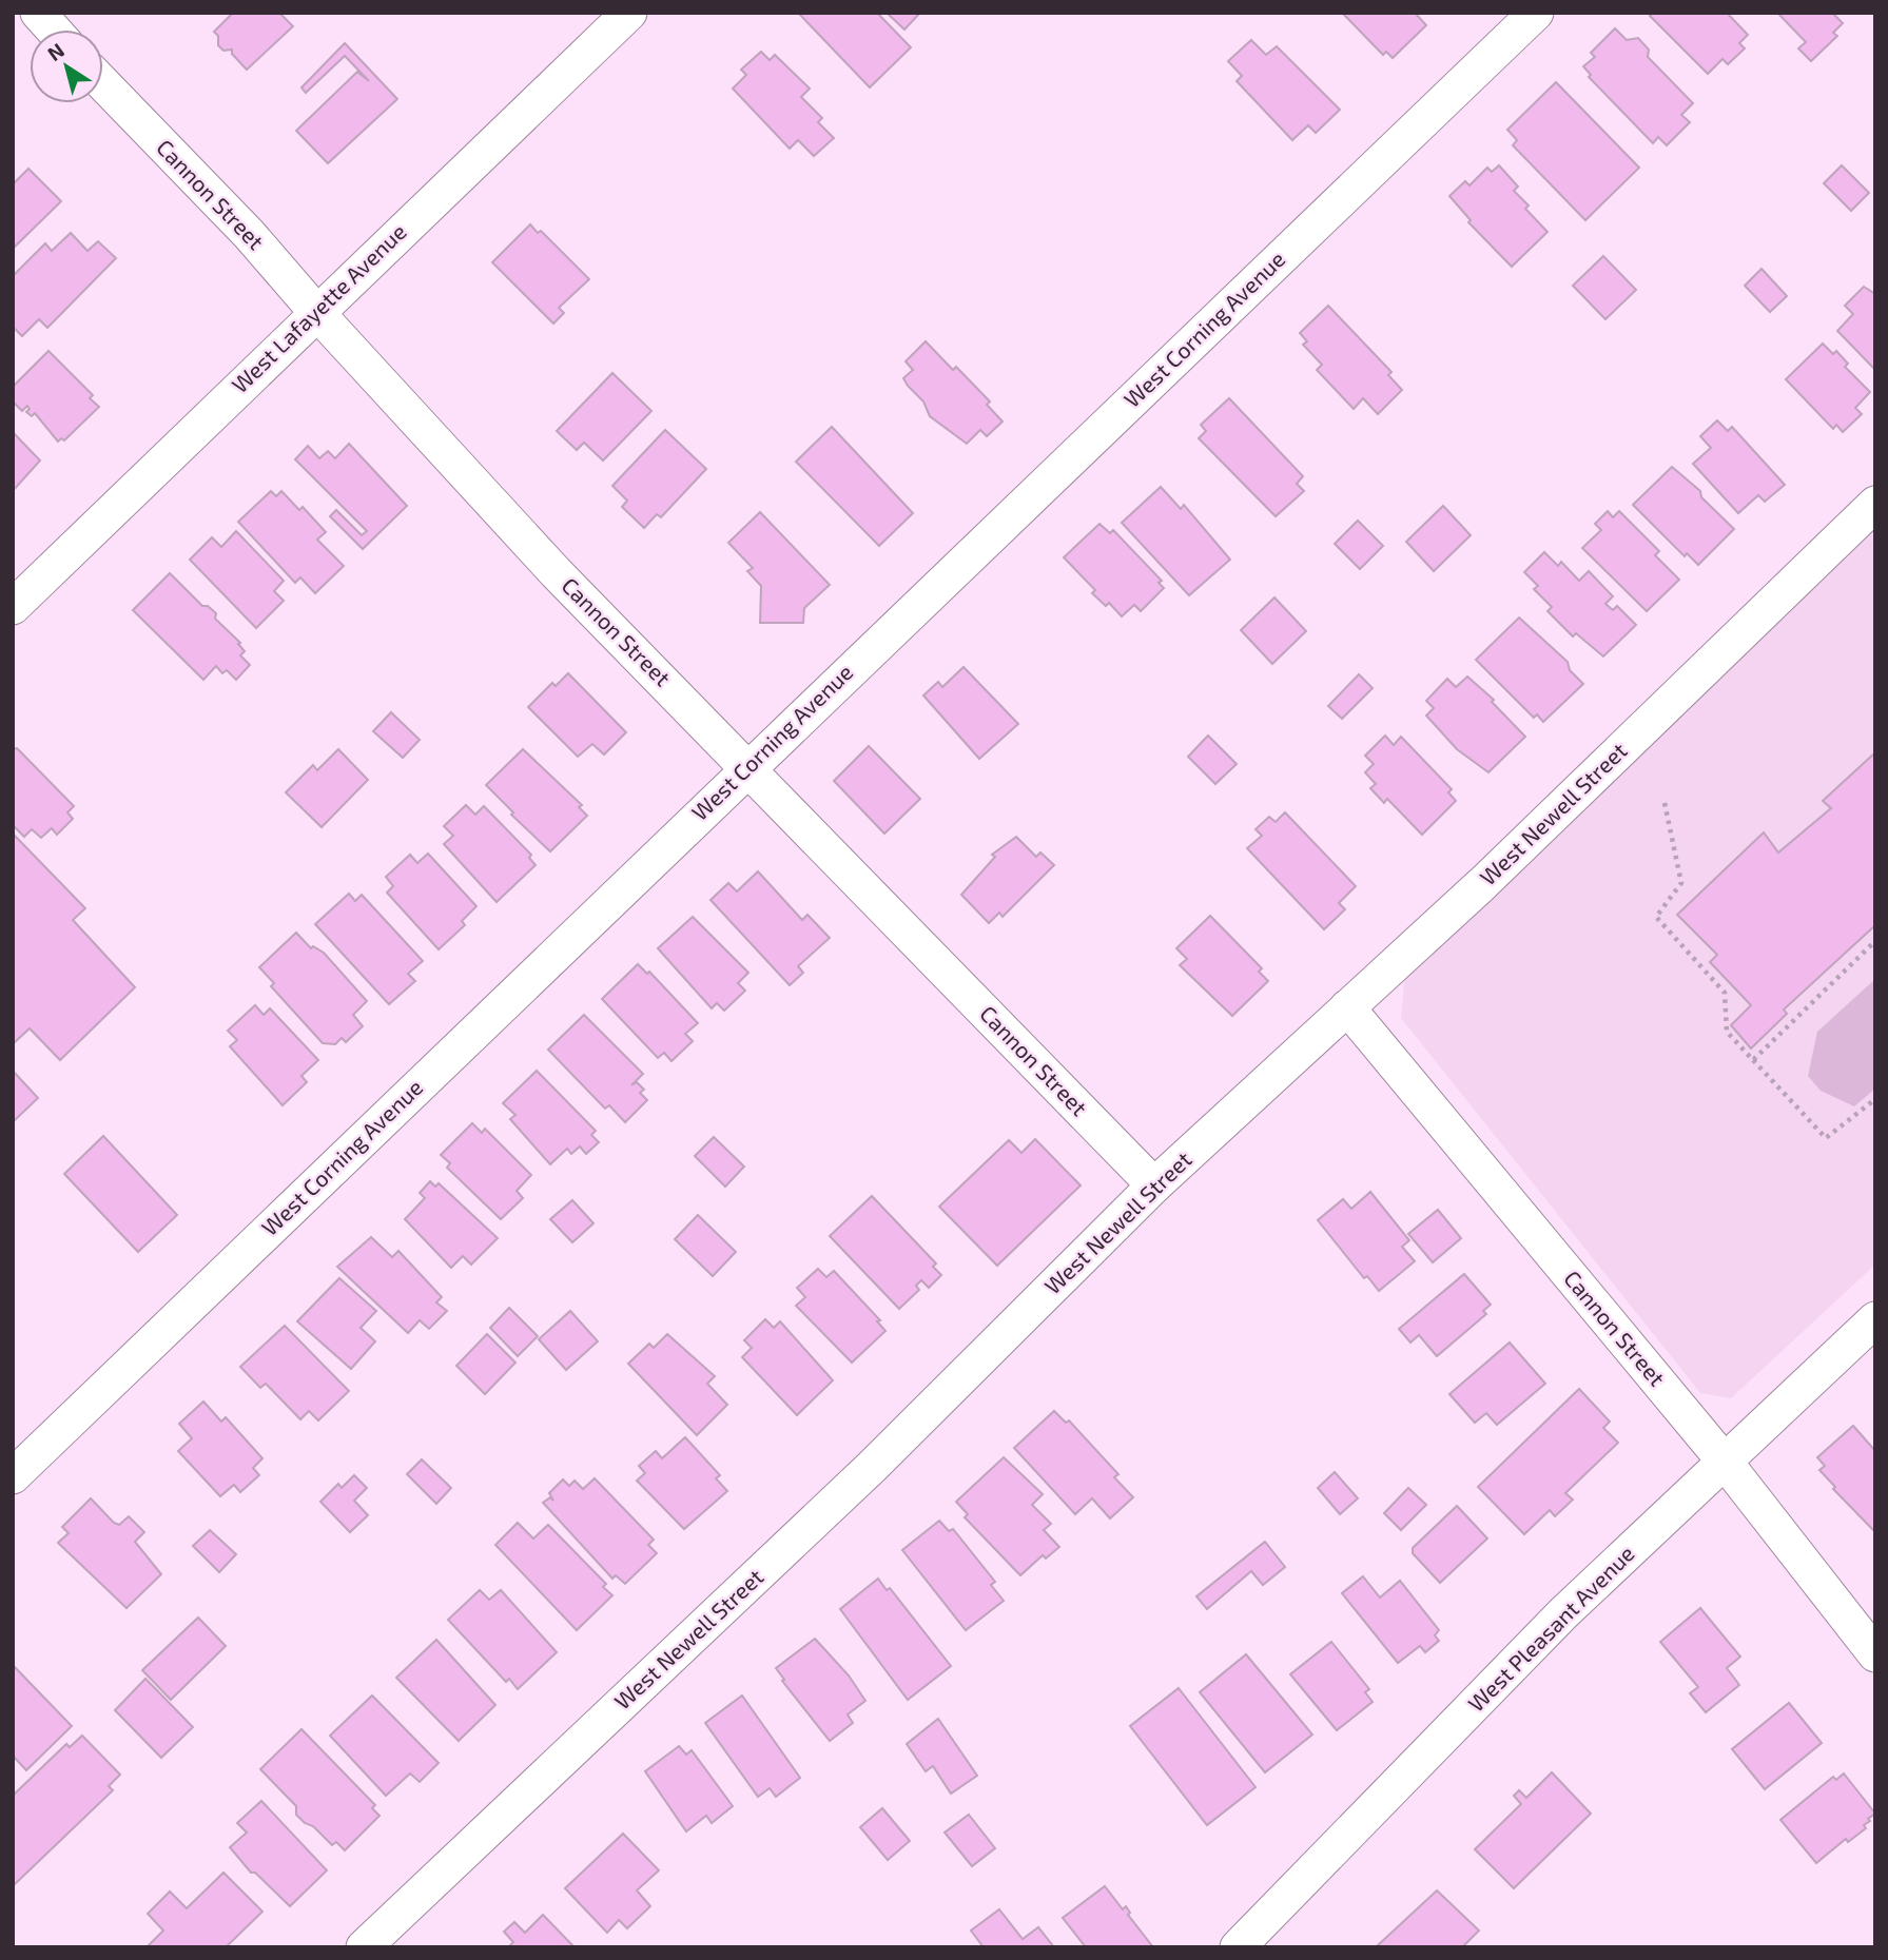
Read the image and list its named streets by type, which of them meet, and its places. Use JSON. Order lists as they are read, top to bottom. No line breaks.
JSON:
{"streets":{"street":["Cannon Street","West Lafayette Avenue","West Corning Avenue","West Newell Street","West Pleasant Avenue"]},"crossings":[["Cannon Street","West Lafayette Avenue"],["Cannon Street","West Corning Avenue"],["Cannon Street","West Newell Street"],["Cannon Street","West Pleasant Avenue"]],"north":"top left"}
